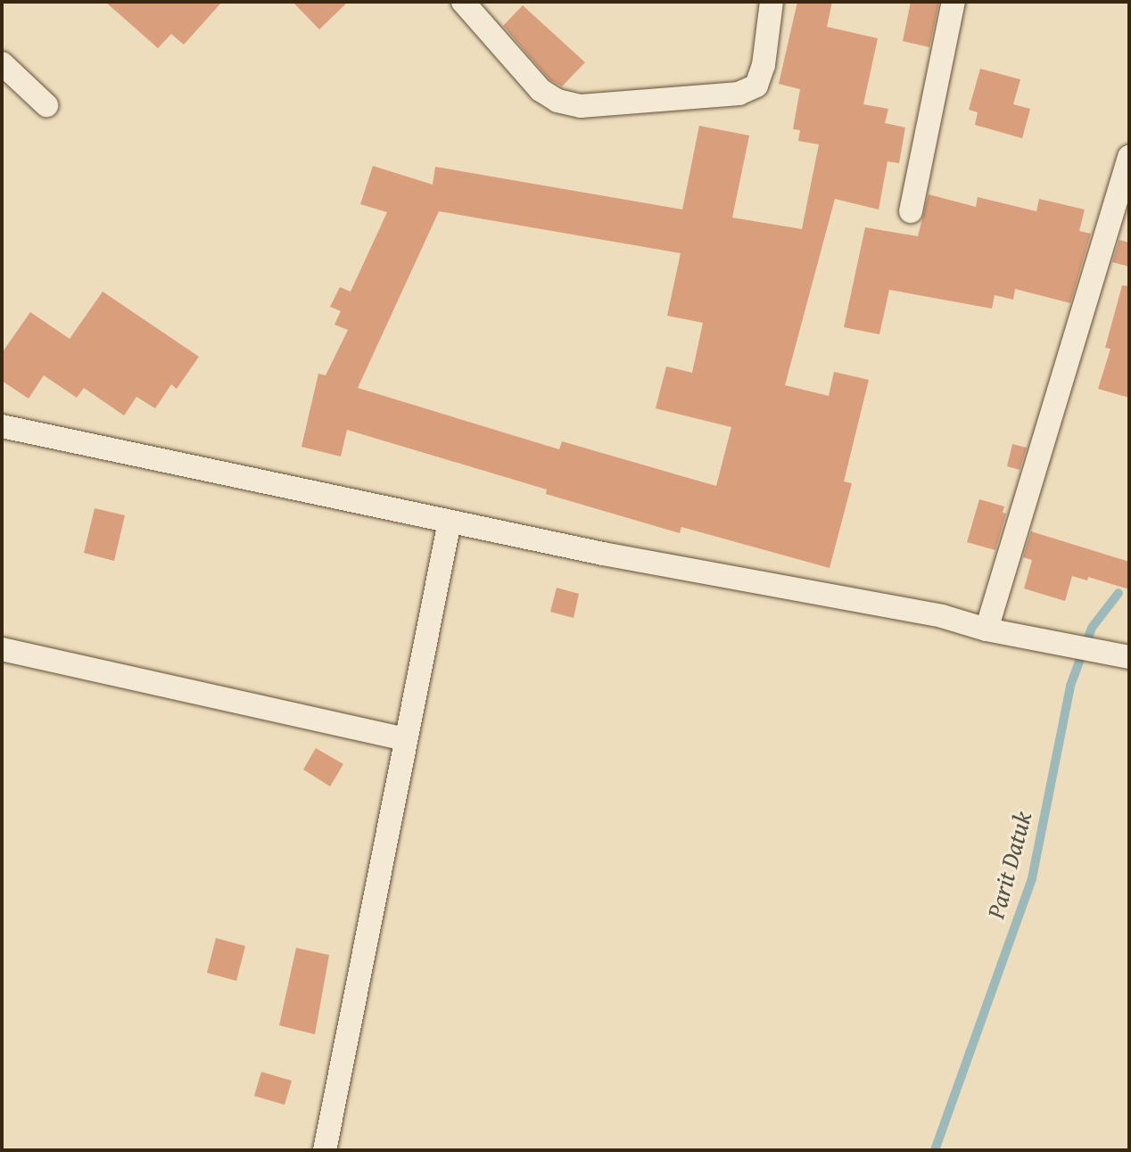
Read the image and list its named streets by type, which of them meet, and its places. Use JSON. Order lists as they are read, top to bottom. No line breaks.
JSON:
{"water":["Parit Datuk"]}
